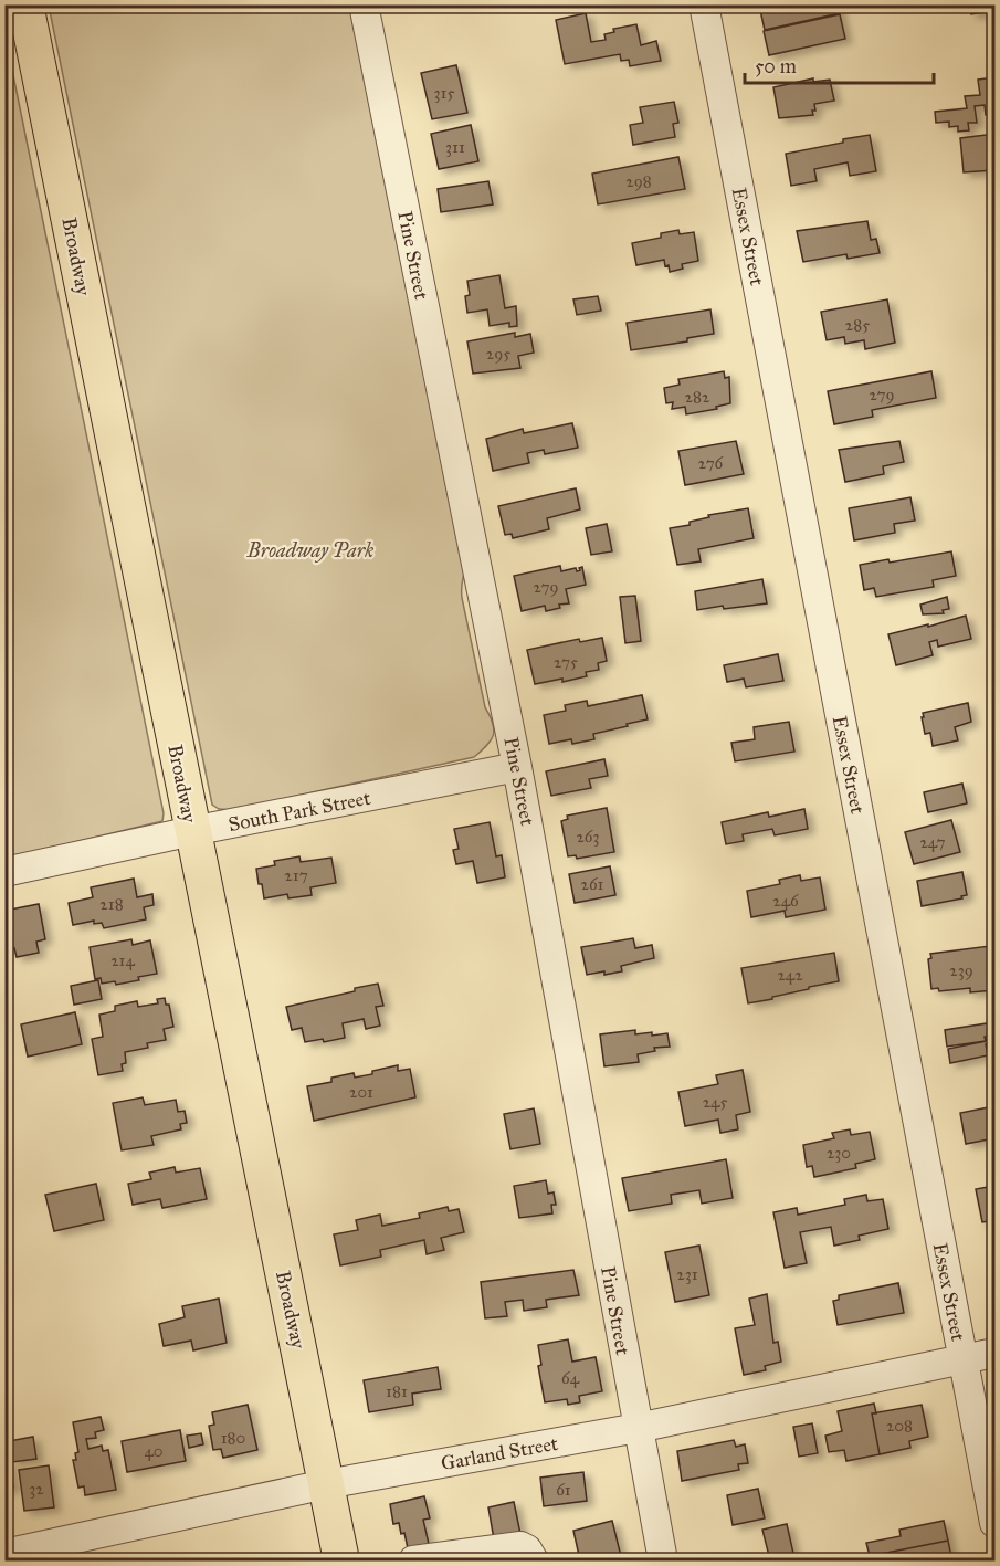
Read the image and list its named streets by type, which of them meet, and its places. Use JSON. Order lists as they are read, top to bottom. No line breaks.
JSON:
{"streets":{"main road":["Broadway"],"street":["Essex Street","Pine Street","South Park Street","Garland Street"]},"crossings":[["Essex Street","Garland Street"],["Pine Street","South Park Street"],["Pine Street","Garland Street"],["Broadway","South Park Street"],["Broadway","Garland Street"]],"parks":["Broadway Park"],"house_numbers":["315","311","298","285","295","279","282","276","279","275","263","247","217","261","246","218","214","239","242","201","245","230","231","64","181","208","180","40","32","61"],"scale_bar":"50 m"}
